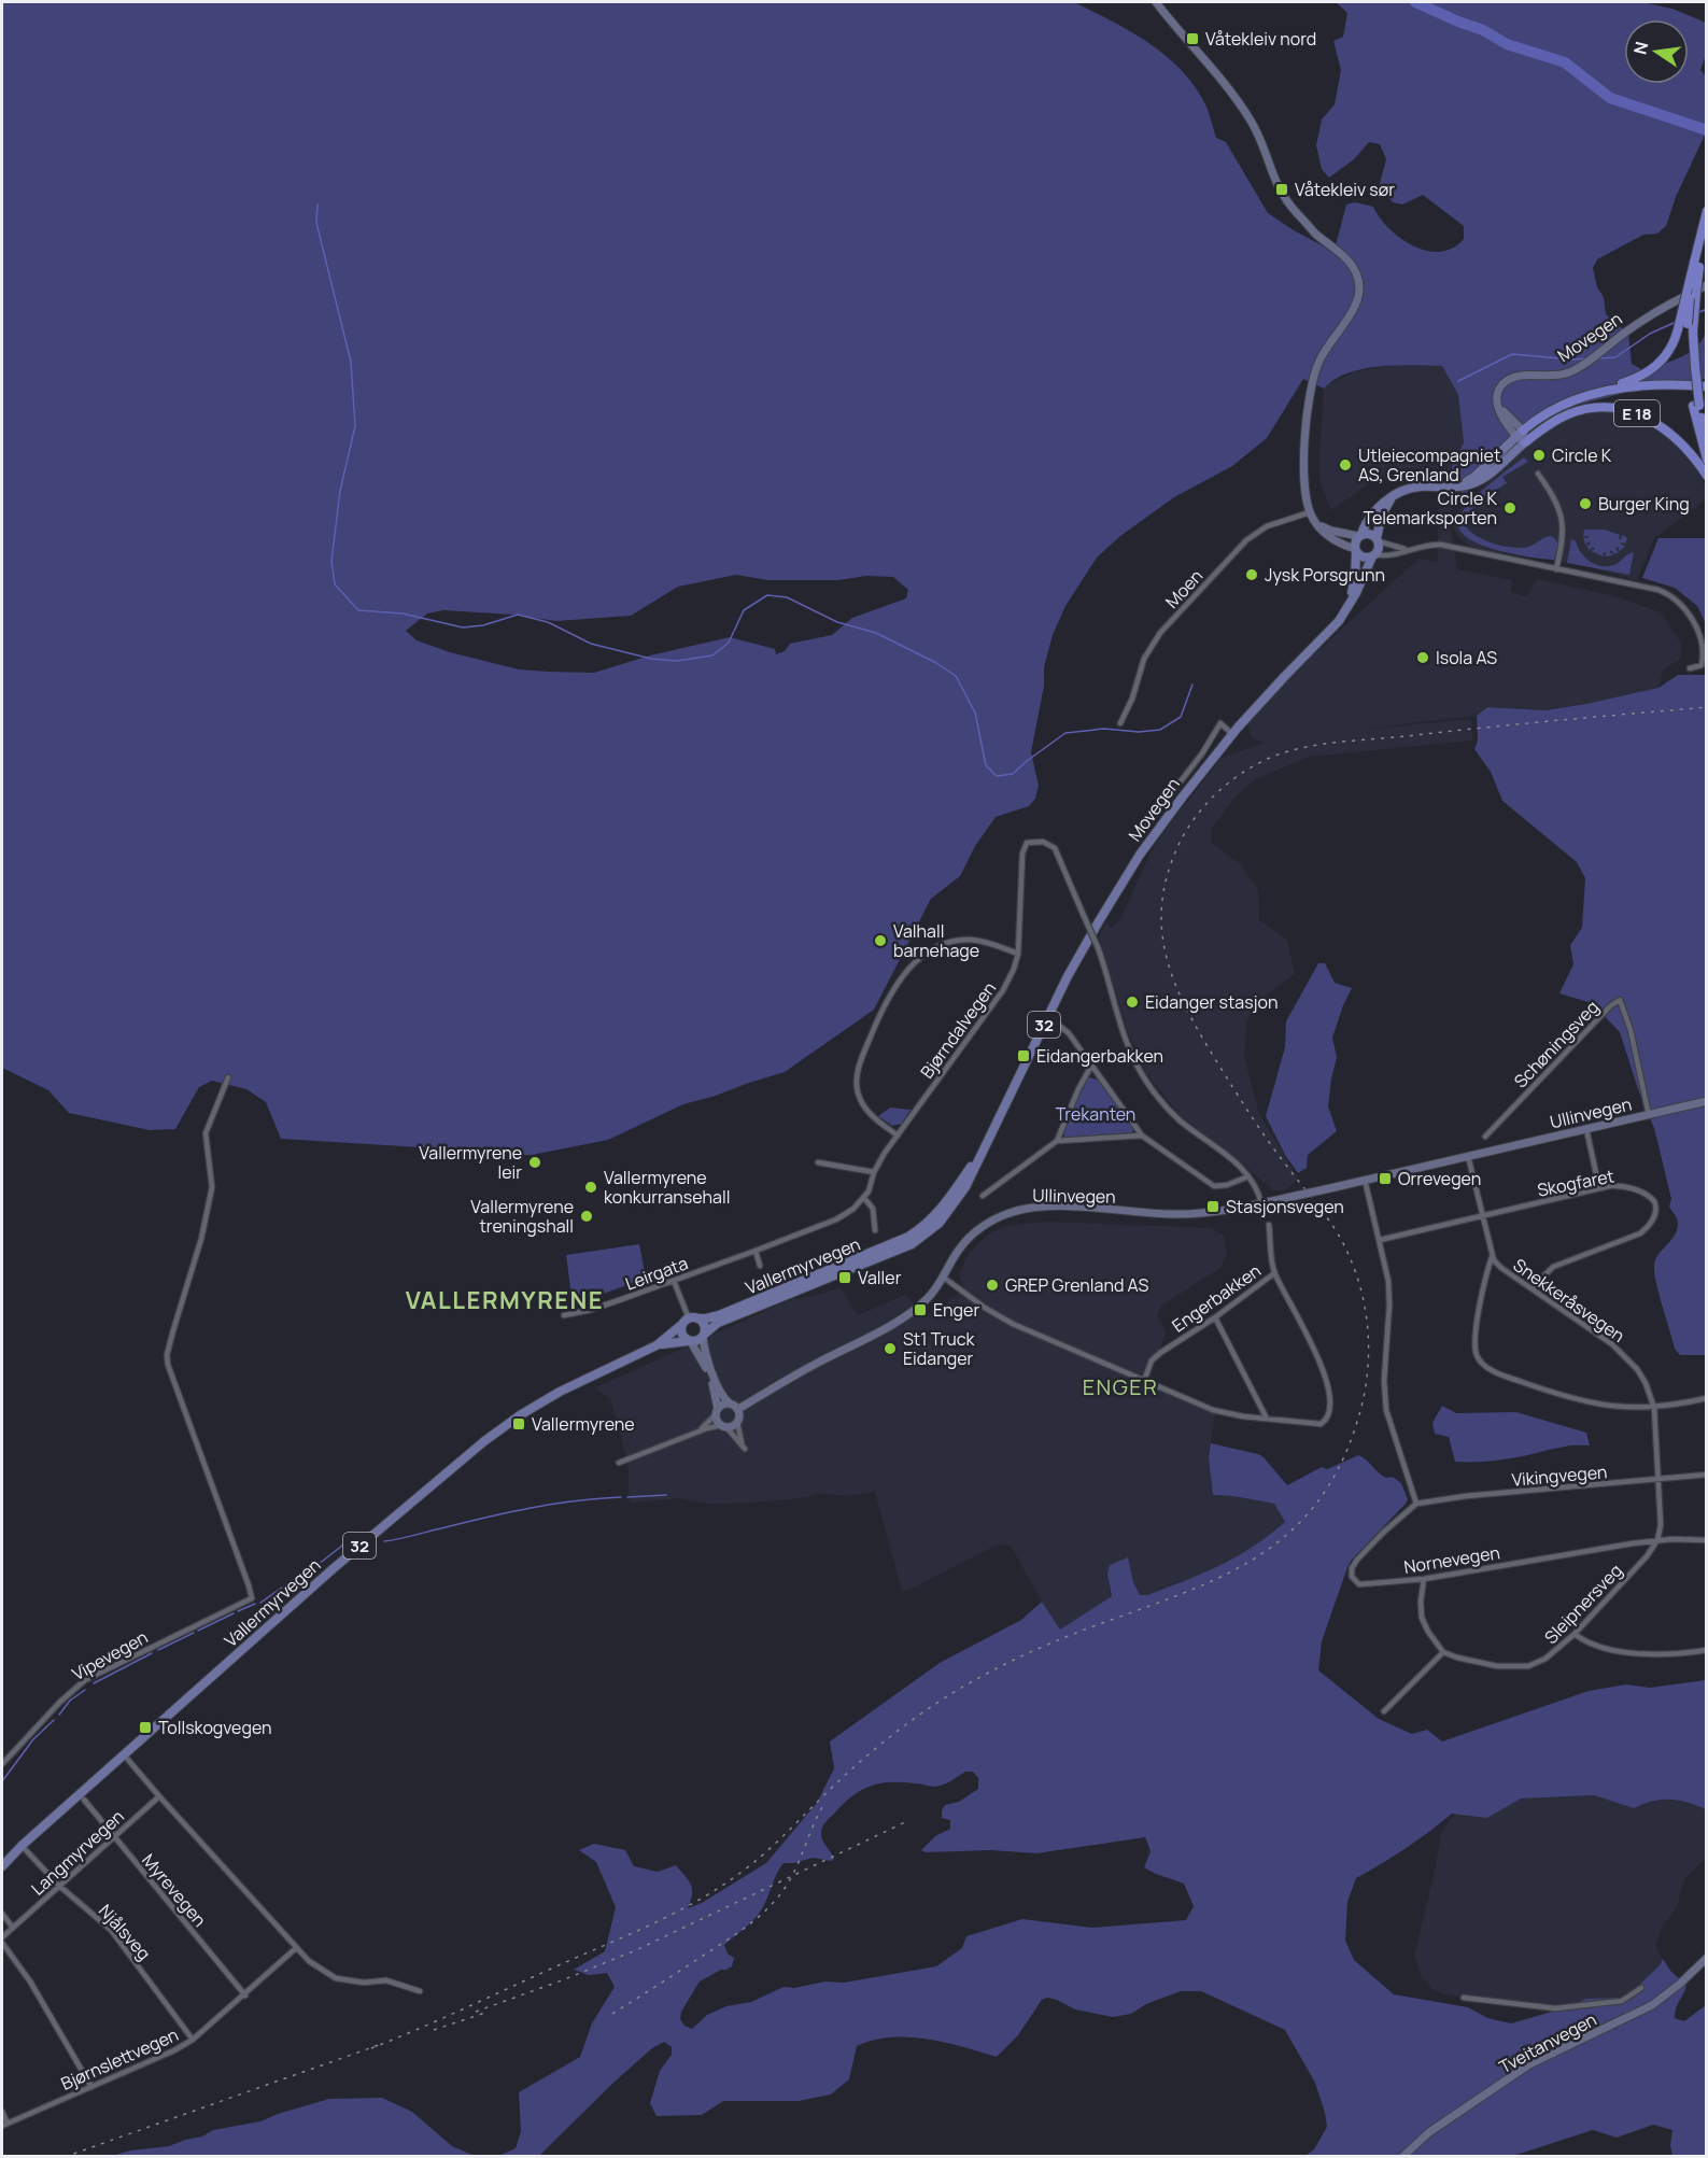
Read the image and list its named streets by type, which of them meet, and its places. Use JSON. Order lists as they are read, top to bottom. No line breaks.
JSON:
{"streets":{"highway":["E 18"],"main road":["Movegen","32","Ullinvegen","Vallermyrvegen","Tveitanvegen"],"street":["Moen","Bjørndalvegen","Schøningsveg","Skogfaret","Leirgata","Engerbakken","Snekkeråsvegen","Vikingvegen","Nornevegen","Sleipnersveg","Vipevegen","Langmyrvegen","Myrevegen","Njålsveg","Bjørnslettvegen"]},"crossings":[["Movegen","E 18"],["Movegen","32"],["Movegen","Vallermyrvegen"],["E 18","32"],["Bjørndalvegen","Leirgata"],["Schøningsveg","Ullinvegen"],["Ullinvegen","Snekkeråsvegen"],["Skogfaret","Snekkeråsvegen"],["Vallermyrvegen","Njålsveg"],["Snekkeråsvegen","Vikingvegen"],["Snekkeråsvegen","Nornevegen"],["Snekkeråsvegen","Sleipnersveg"],["Vikingvegen","Nornevegen"],["Nornevegen","Sleipnersveg"],["Langmyrvegen","Myrevegen"],["Langmyrvegen","Njålsveg"],["Myrevegen","Bjørnslettvegen"],["Njålsveg","Bjørnslettvegen"]],"districts":["VALLERMYRENE","ENGER"],"parks":["Trekanten"],"places":{"transit":["Våtekleiv nord","Våtekleiv sør","Eidangerbakken","Orrevegen","Stasjonsvegen","Valler","Enger","Vallermyrene","Tollskogvegen"],"other":["Circle K","Utleiecompagniet AS, Grenland","Burger King","Circle K Telemarksporten","Jysk Porsgrunn","Isola AS","Valhall barnehage","Eidanger stasjon","Vallermyrene leir","Vallermyrene konkurransehall","Vallermyrene treningshall","GREP Grenland AS","St1 Truck Eidanger"]},"north":"left"}
